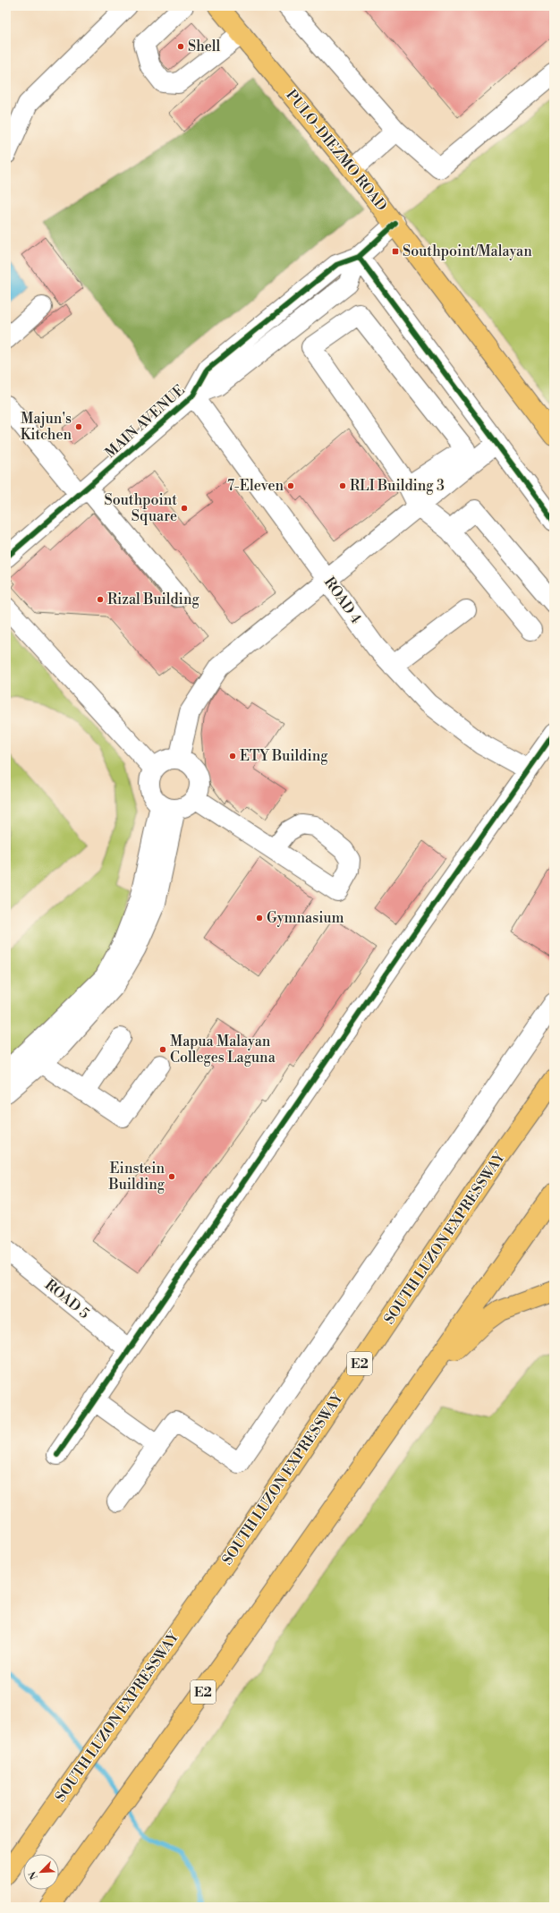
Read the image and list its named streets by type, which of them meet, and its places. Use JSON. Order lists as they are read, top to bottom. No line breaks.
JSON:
{"streets":{"main road":["PULO-DIEZMO ROAD","SOUTH LUZON EXPRESSWAY","E2"],"street":["MAIN AVENUE","ROAD 4","ROAD 5"]},"crossings":[["PULO-DIEZMO ROAD","MAIN AVENUE"],["MAIN AVENUE","ROAD 4"]],"places":{"other":["Shell","Majun's Kitchen","7-Eleven","RLI Building 3","Southpoint Square","Rizal Building","ETY Building","Gymnasium","Mapua Malayan Colleges Laguna","Einstein Building"],"transit":["Southpoint/Malayan"]},"north":"bottom left"}
